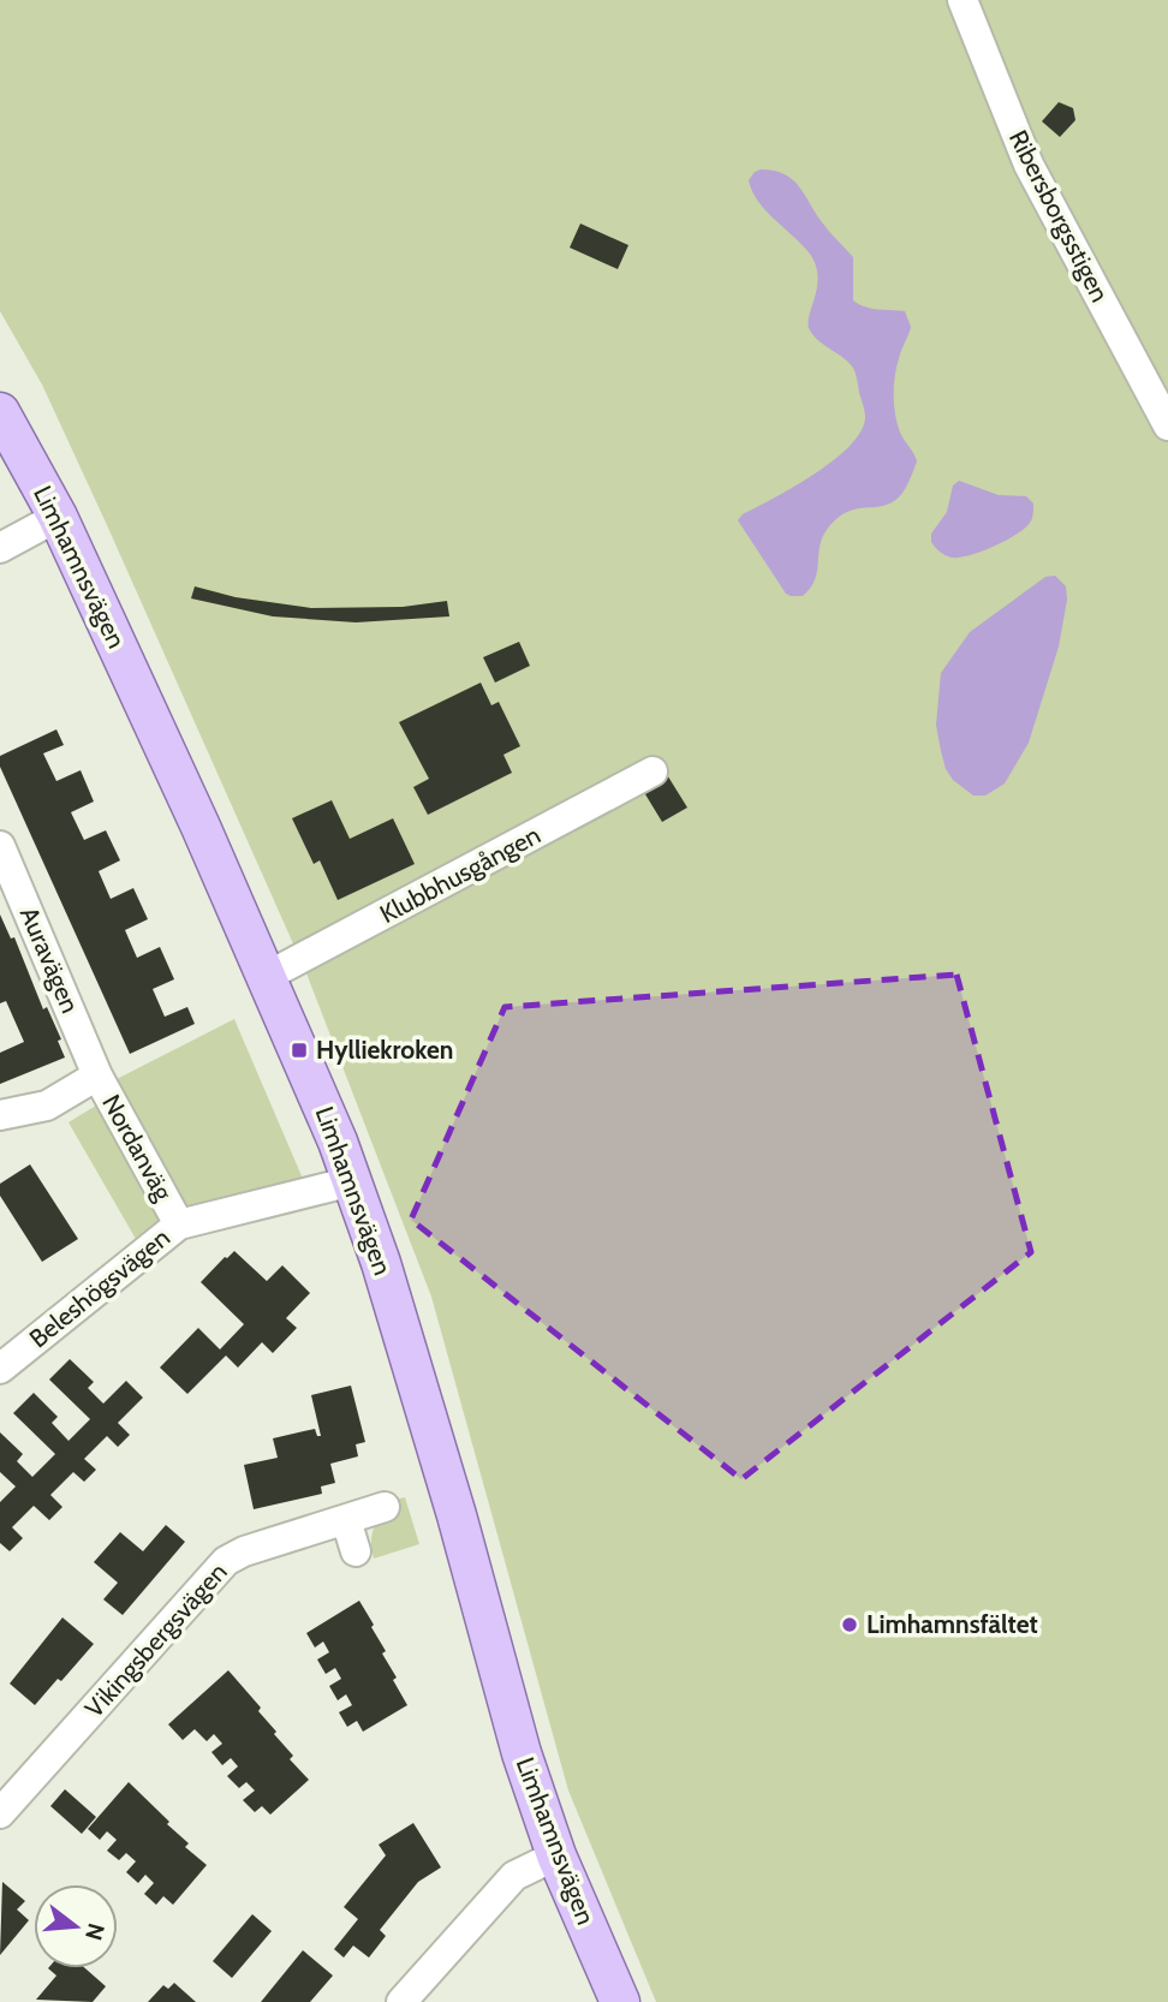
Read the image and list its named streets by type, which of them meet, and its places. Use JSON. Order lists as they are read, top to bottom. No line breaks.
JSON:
{"streets":{"main road":["Limhamnsvägen"],"street":["Ribersborgsstigen","Klubbhusgången","Auravägen","Nordanväg","Beleshögsvägen","Vikingsbergsvägen"]},"crossings":[["Limhamnsvägen","Klubbhusgången"],["Limhamnsvägen","Beleshögsvägen"],["Auravägen","Nordanväg"],["Nordanväg","Beleshögsvägen"]],"places":{"transit":["Hylliekroken"],"other":["Limhamnsfältet"]},"north":"right"}
